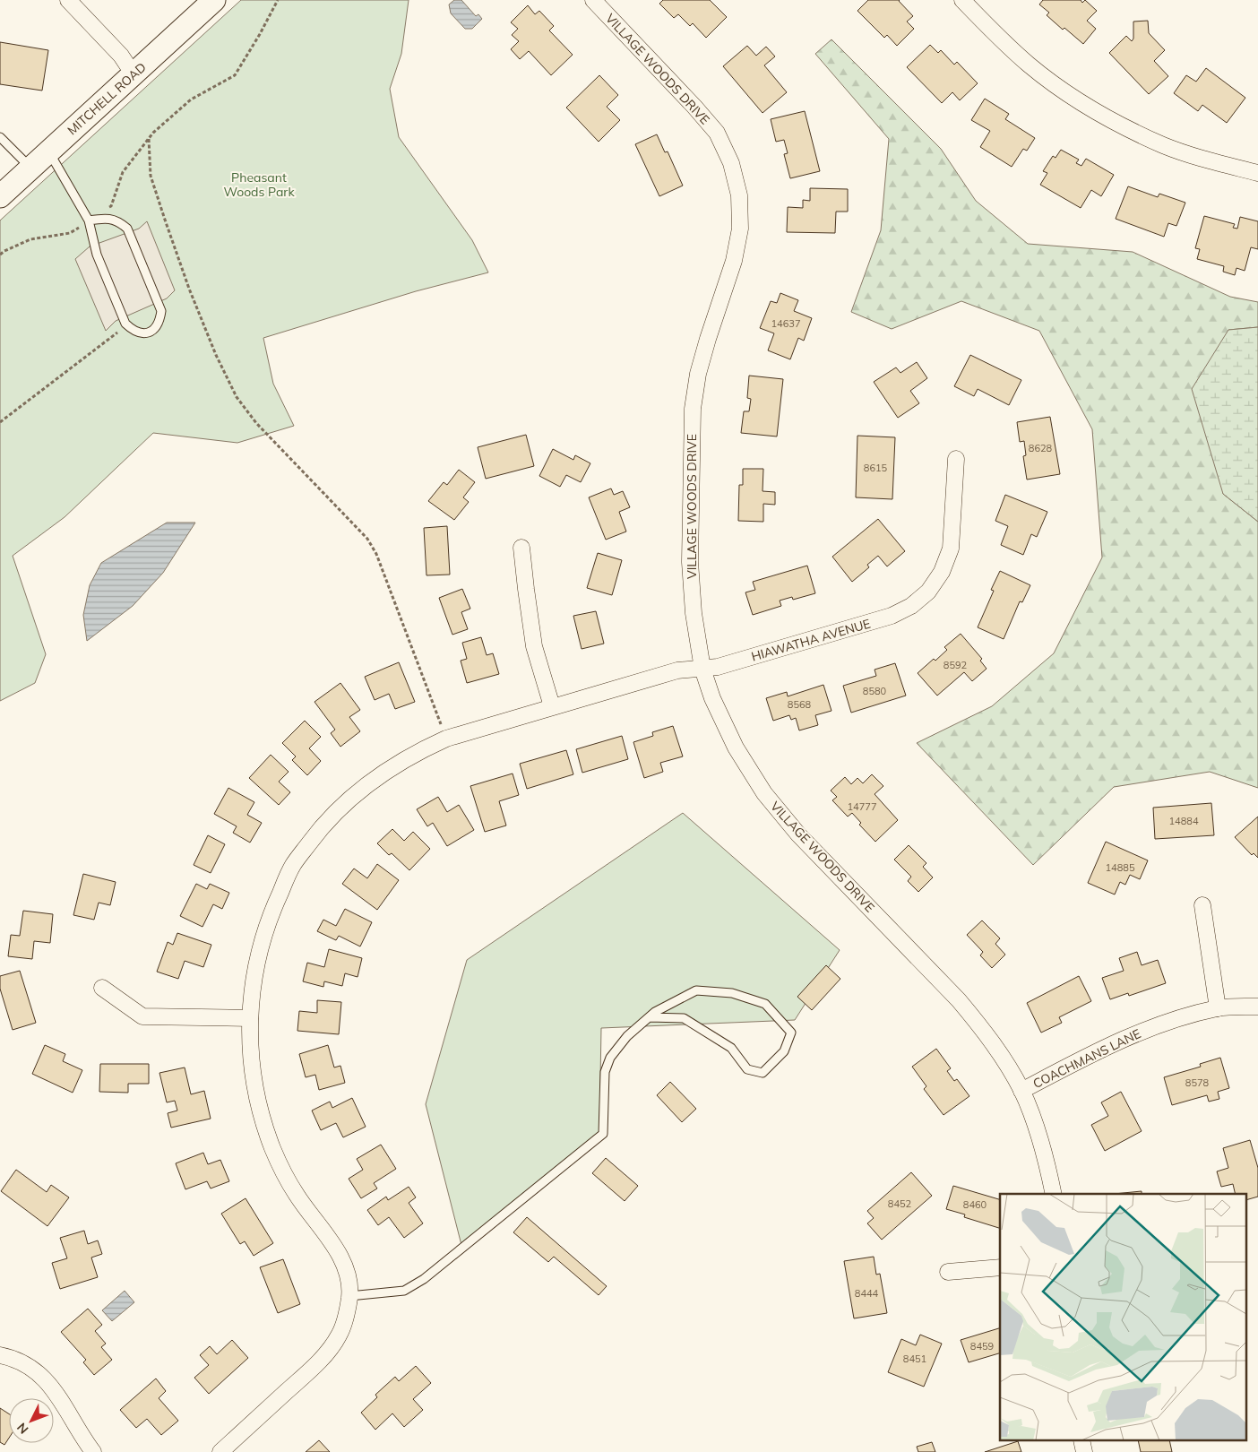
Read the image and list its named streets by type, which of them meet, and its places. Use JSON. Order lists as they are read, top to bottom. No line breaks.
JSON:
{"streets":{"main road":["MITCHELL ROAD"],"street":["VILLAGE WOODS DRIVE","HIAWATHA AVENUE","COACHMANS LANE"]},"crossings":[["VILLAGE WOODS DRIVE","HIAWATHA AVENUE"],["VILLAGE WOODS DRIVE","COACHMANS LANE"]],"parks":["Pheasant Woods Park"],"house_numbers":["14637","8628","8615","8592","8580","8568","14777","14884","14885","8578","8452","8460","8444","8459","8451"],"north":"bottom left"}
